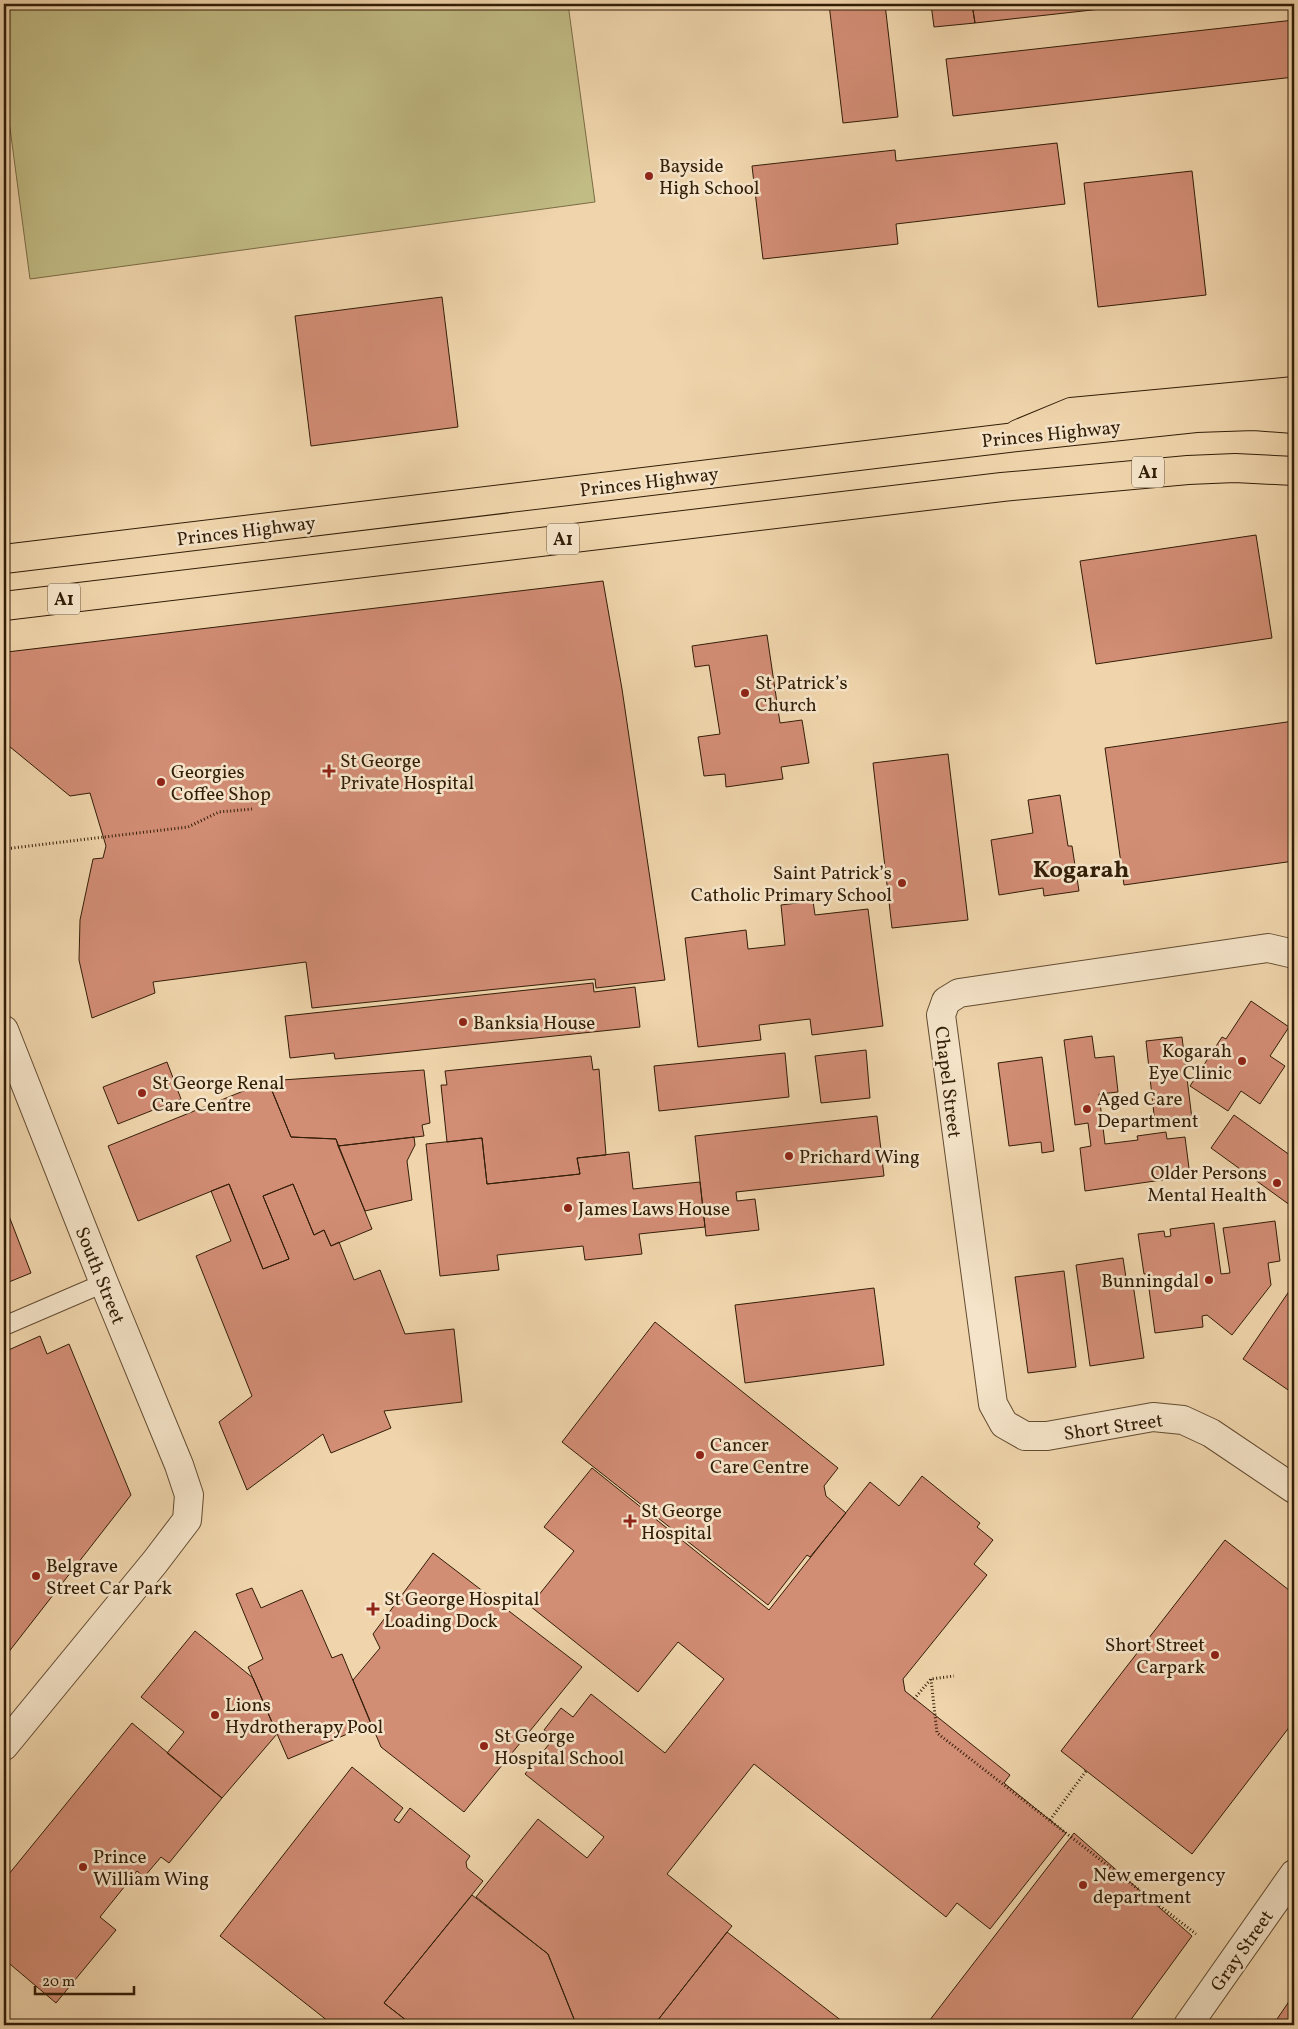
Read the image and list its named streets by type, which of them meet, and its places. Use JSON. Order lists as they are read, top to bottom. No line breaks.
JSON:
{"streets":{"main road":["Princes Highway","A1"],"street":["Chapel Street","South Street","Short Street","Gray Street"]},"crossings":[["Chapel Street","Short Street"]],"districts":["Kogarah"],"places":{"other":["Bayside High School","St Patrick’s Church","Georgies Coffee Shop","Saint Patrick’s Catholic Primary School","Banksia House","Kogarah Eye Clinic","St George Renal Care Centre","Aged Care Department","Prichard Wing","Older Persons Mental Health","James Laws House","Bunningdal","Cancer Care Centre","Belgrave Street Car Park","Short Street Carpark","Lions Hydrotherapy Pool","St George Hospital School","Prince William Wing","New emergency department"],"health":["St George Private Hospital","St George Hospital","St George Hospital Loading Dock"]},"scale_bar":"20 m"}
